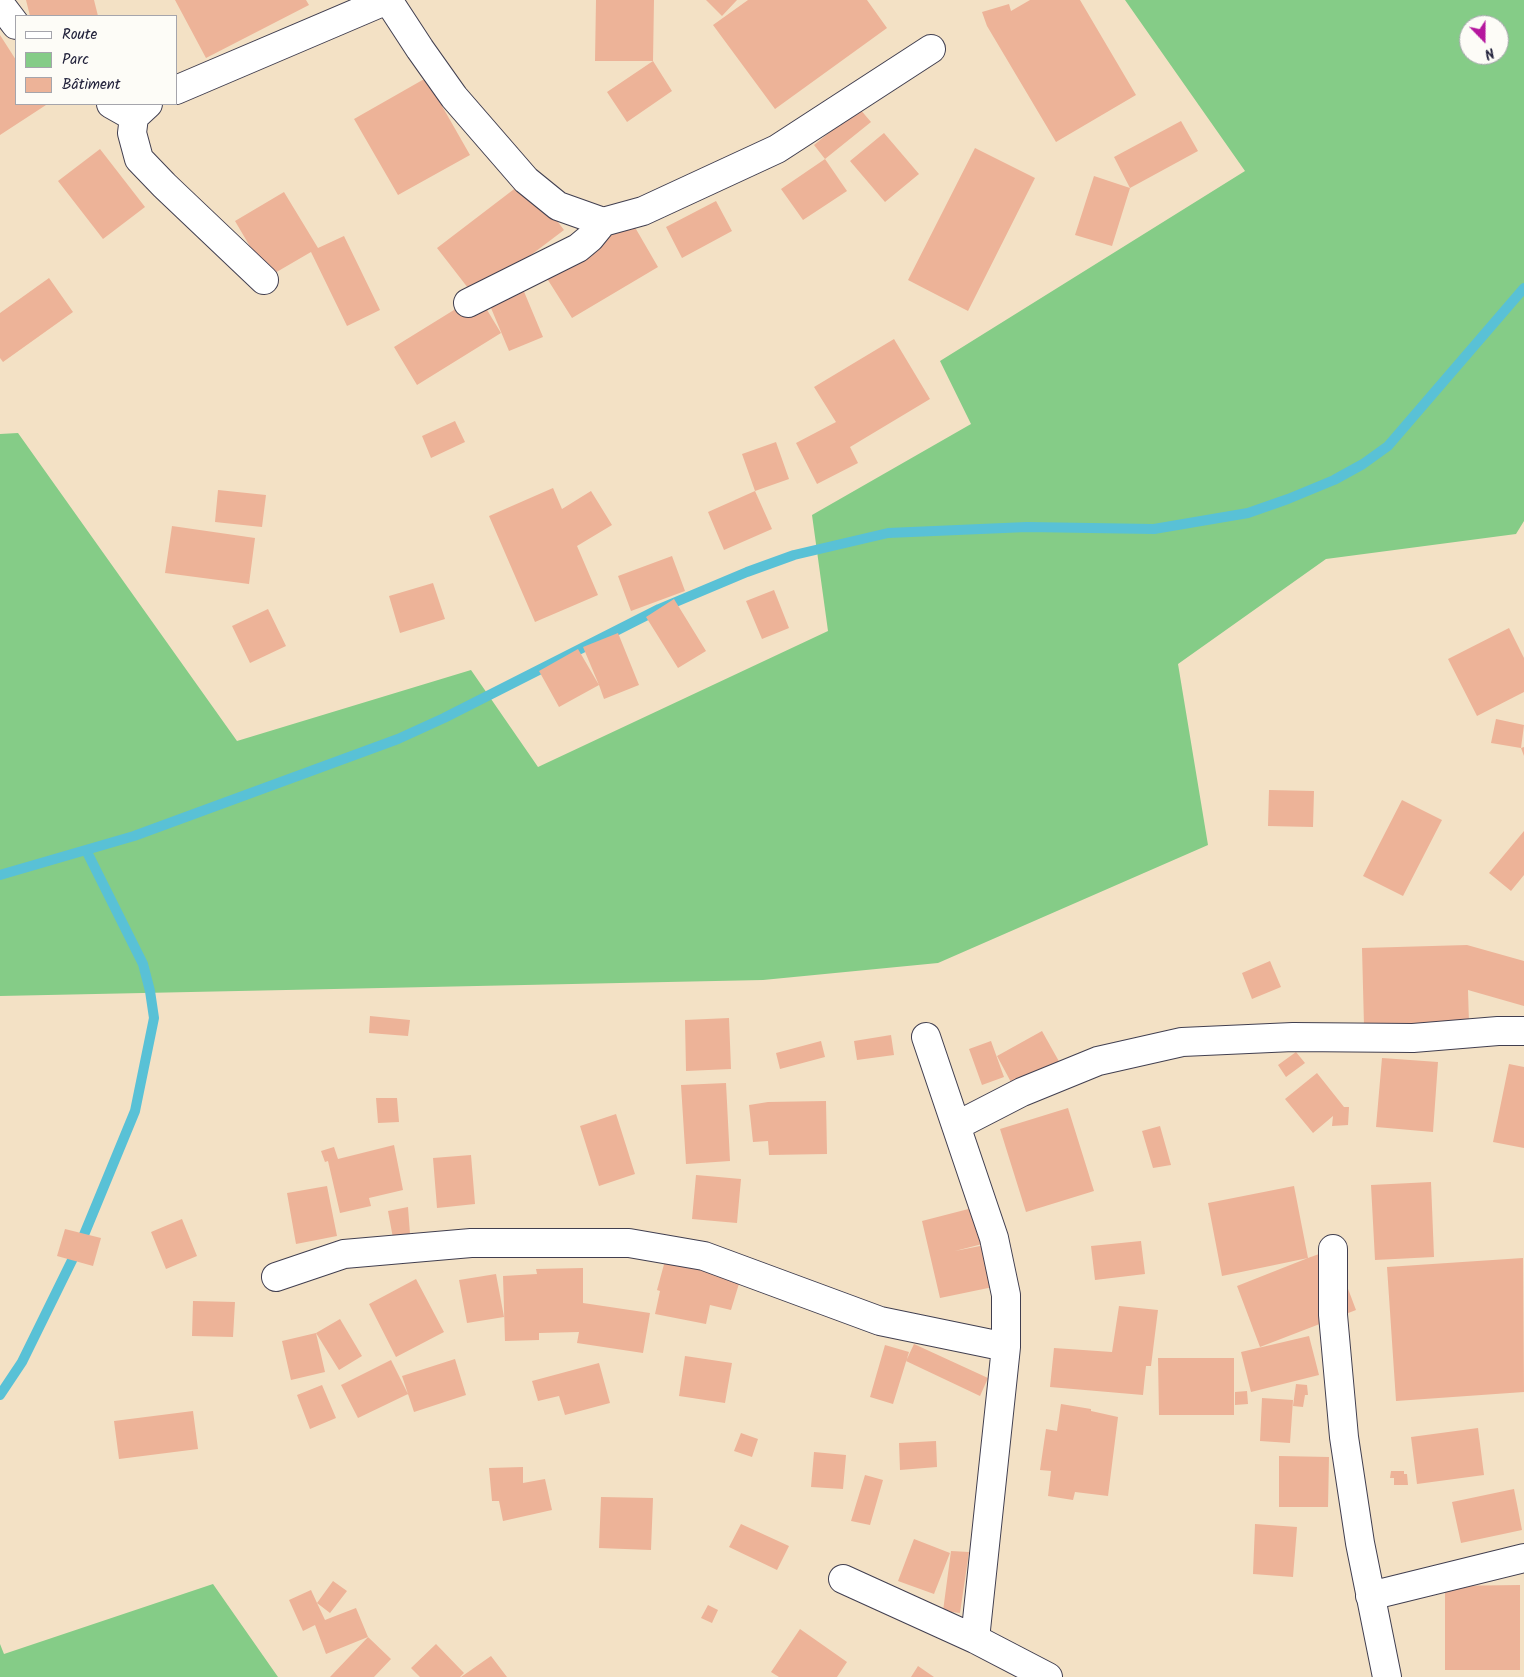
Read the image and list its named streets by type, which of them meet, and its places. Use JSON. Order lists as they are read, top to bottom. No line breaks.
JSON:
{"legend":["Route","Parc","Bâtiment"],"north":"bottom"}
